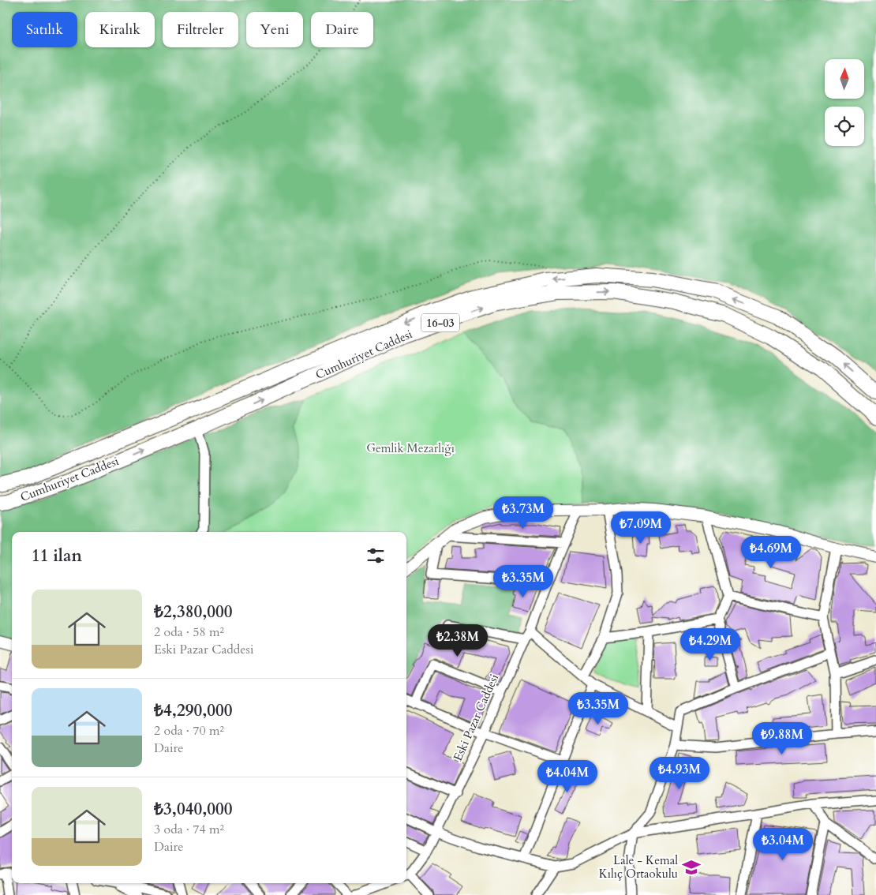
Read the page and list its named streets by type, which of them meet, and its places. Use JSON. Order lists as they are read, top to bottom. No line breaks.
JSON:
{"streets":{"main road":["16-03","Cumhuriyet Caddesi"],"street":["Eski Pazar Caddesi"]},"parks":["Gemlik Mezarlığı"],"places":{"school or university":["Lale - Kemal Kılıç Ortaokulu"]},"north":"top","page":{"chip":["Satılık","Kiralık","Filtreler","Yeni","Daire"],"price":["₺3.73M","₺7.09M","₺4.69M","₺3.35M","₺2.38M","₺4.29M","₺3.35M","₺9.88M","₺4.93M","₺4.04M","₺3.04M"],"heading":"11 ilan","list":[{"name":"₺2,380,000","note":"2 oda · 58 m² · Eski Pazar Caddesi"},{"name":"₺4,290,000","note":"2 oda · 70 m² · Daire"},{"name":"₺3,040,000","note":"3 oda · 74 m² · Daire"}]}}
